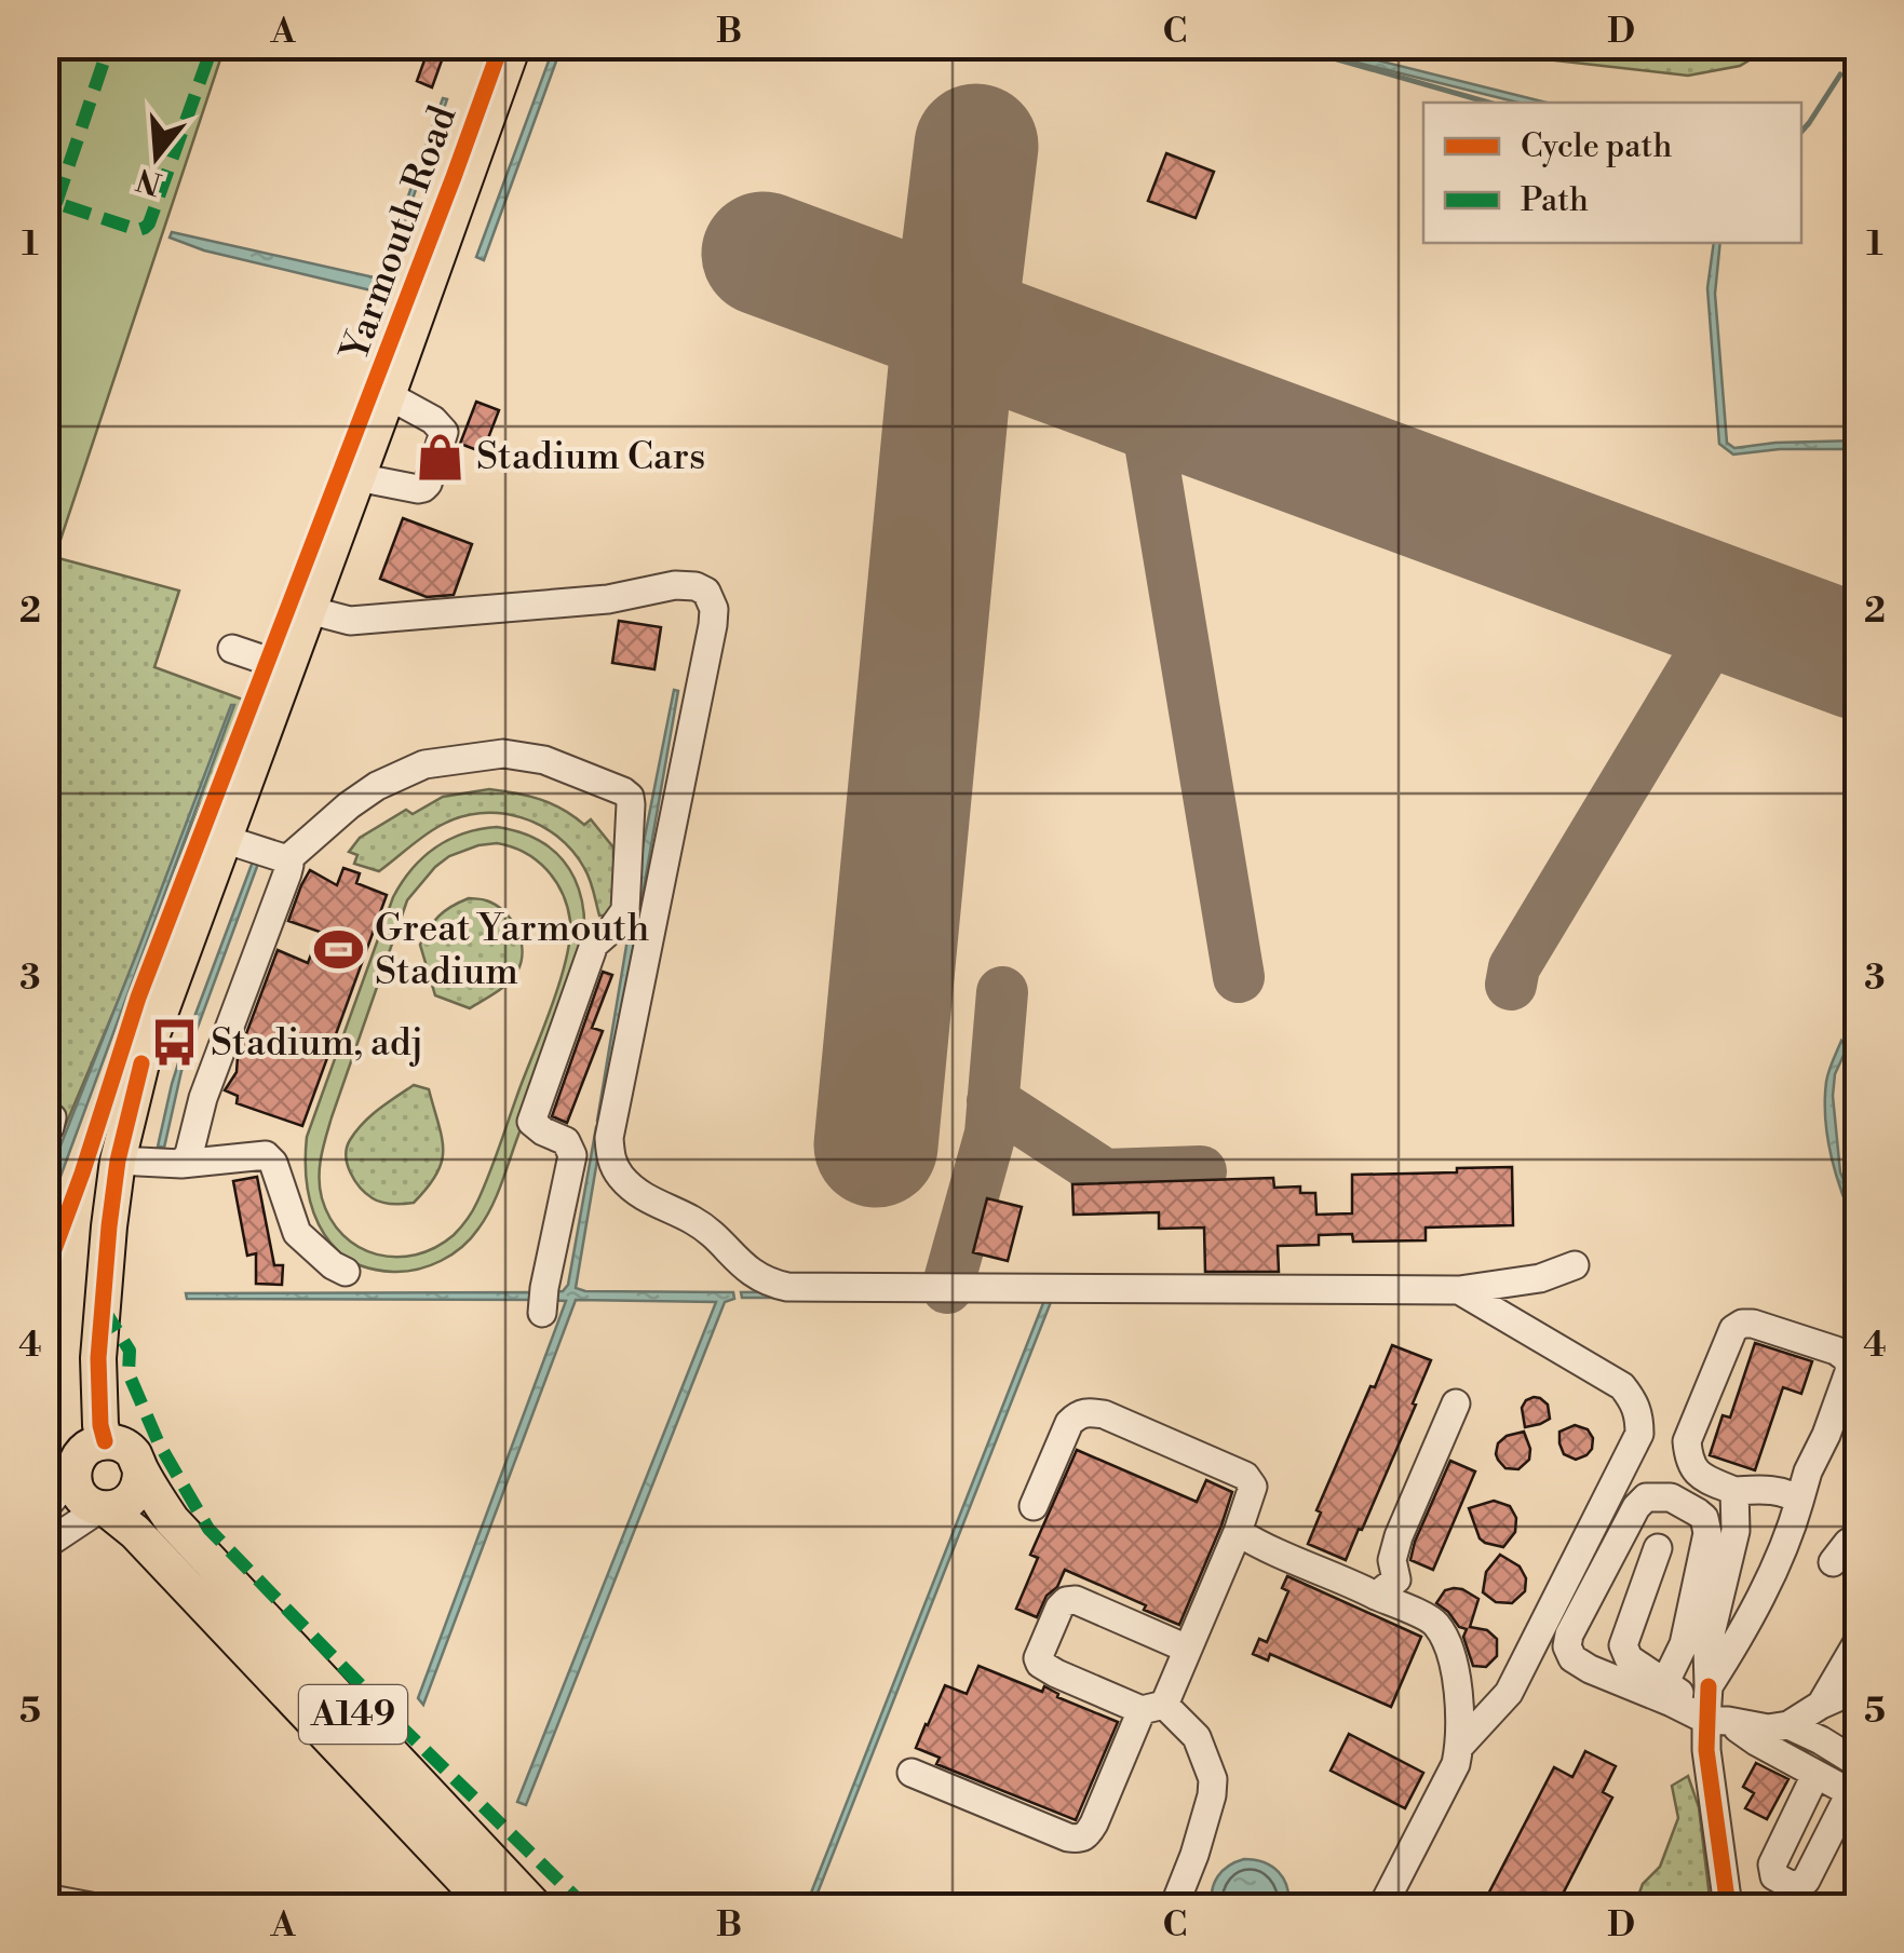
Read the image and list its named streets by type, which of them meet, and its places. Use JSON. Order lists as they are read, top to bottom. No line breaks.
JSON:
{"streets":{"main road":["Yarmouth Road","A149"]},"crossings":[["Yarmouth Road","A149"]],"places":{"shop":["Stadium Cars"],"sports":["Great Yarmouth Stadium"],"bus stop":["Stadium, adj"]},"legend":["Cycle path","Path"],"north":"bottom","grid":{"columns":["A","B","C","D"],"rows":["1","2","3","4","5"]}}
